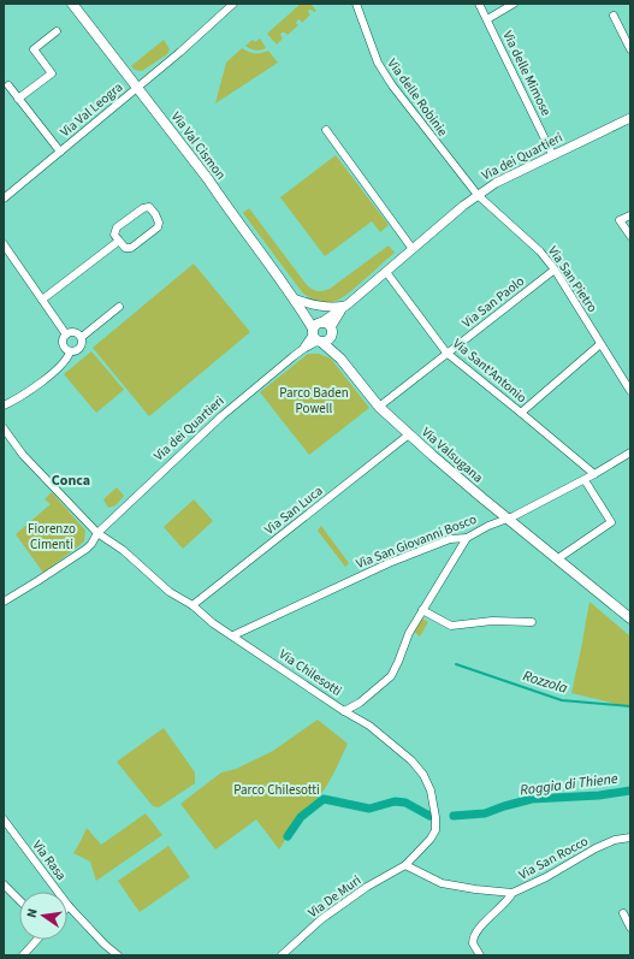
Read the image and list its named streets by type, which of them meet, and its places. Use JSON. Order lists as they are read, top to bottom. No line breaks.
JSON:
{"streets":{"main road":["Via Val Cismon","Via Valsugana"],"street":["Via delle Mimose","Via delle Robinie","Via Val Leogra","Via dei Quartieri","Via San Pietro","Via San Paolo","Via Sant'Antonio","Via San Luca","Via San Giovanni Bosco","Via Chilesotti","Via San Rocco","Via Rasa","Via De Muri"]},"crossings":[["Via delle Mimose","Via dei Quartieri"],["Via delle Robinie","Via dei Quartieri"],["Via delle Robinie","Via San Pietro"],["Via Val Leogra","Via Val Cismon"],["Via Val Cismon","Via dei Quartieri"],["Via Val Cismon","Via Valsugana"],["Via dei Quartieri","Via San Pietro"],["Via dei Quartieri","Via Sant'Antonio"],["Via dei Quartieri","Via Valsugana"],["Via dei Quartieri","Via Chilesotti"],["Via San Pietro","Via San Paolo"],["Via San Paolo","Via Sant'Antonio"],["Via San Paolo","Via Valsugana"],["Via Sant'Antonio","Via San Giovanni Bosco"],["Via Valsugana","Via San Luca"],["Via Valsugana","Via San Giovanni Bosco"],["Via San Luca","Via Chilesotti"],["Via San Giovanni Bosco","Via Chilesotti"],["Via Chilesotti","Via San Rocco"],["Via Chilesotti","Via De Muri"],["Via San Rocco","Via De Muri"]],"districts":["Conca"],"water":["Rozzola","Roggia di Thiene"],"parks":["Parco Baden Powell","Fiorenzo Cimenti","Parco Chilesotti"],"north":"left"}
